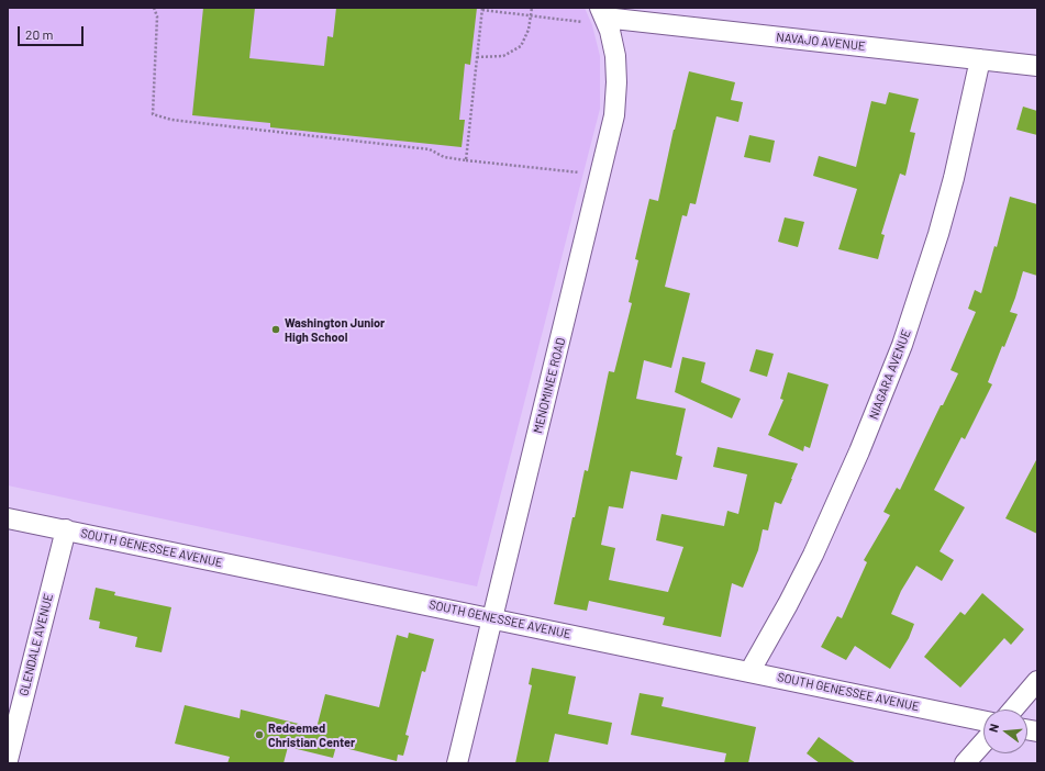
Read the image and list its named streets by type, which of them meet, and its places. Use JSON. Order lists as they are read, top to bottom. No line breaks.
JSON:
{"streets":{"street":["NAVAJO AVENUE","NIAGARA AVENUE","MENOMINEE ROAD","SOUTH GENESSEE AVENUE","GLENDALE AVENUE"]},"crossings":[["NAVAJO AVENUE","NIAGARA AVENUE"],["NAVAJO AVENUE","MENOMINEE ROAD"],["NIAGARA AVENUE","SOUTH GENESSEE AVENUE"],["MENOMINEE ROAD","SOUTH GENESSEE AVENUE"],["SOUTH GENESSEE AVENUE","GLENDALE AVENUE"]],"places":["Washington Junior High School","Redeemed Christian Center"],"scale_bar":"20 m","north":"left"}
